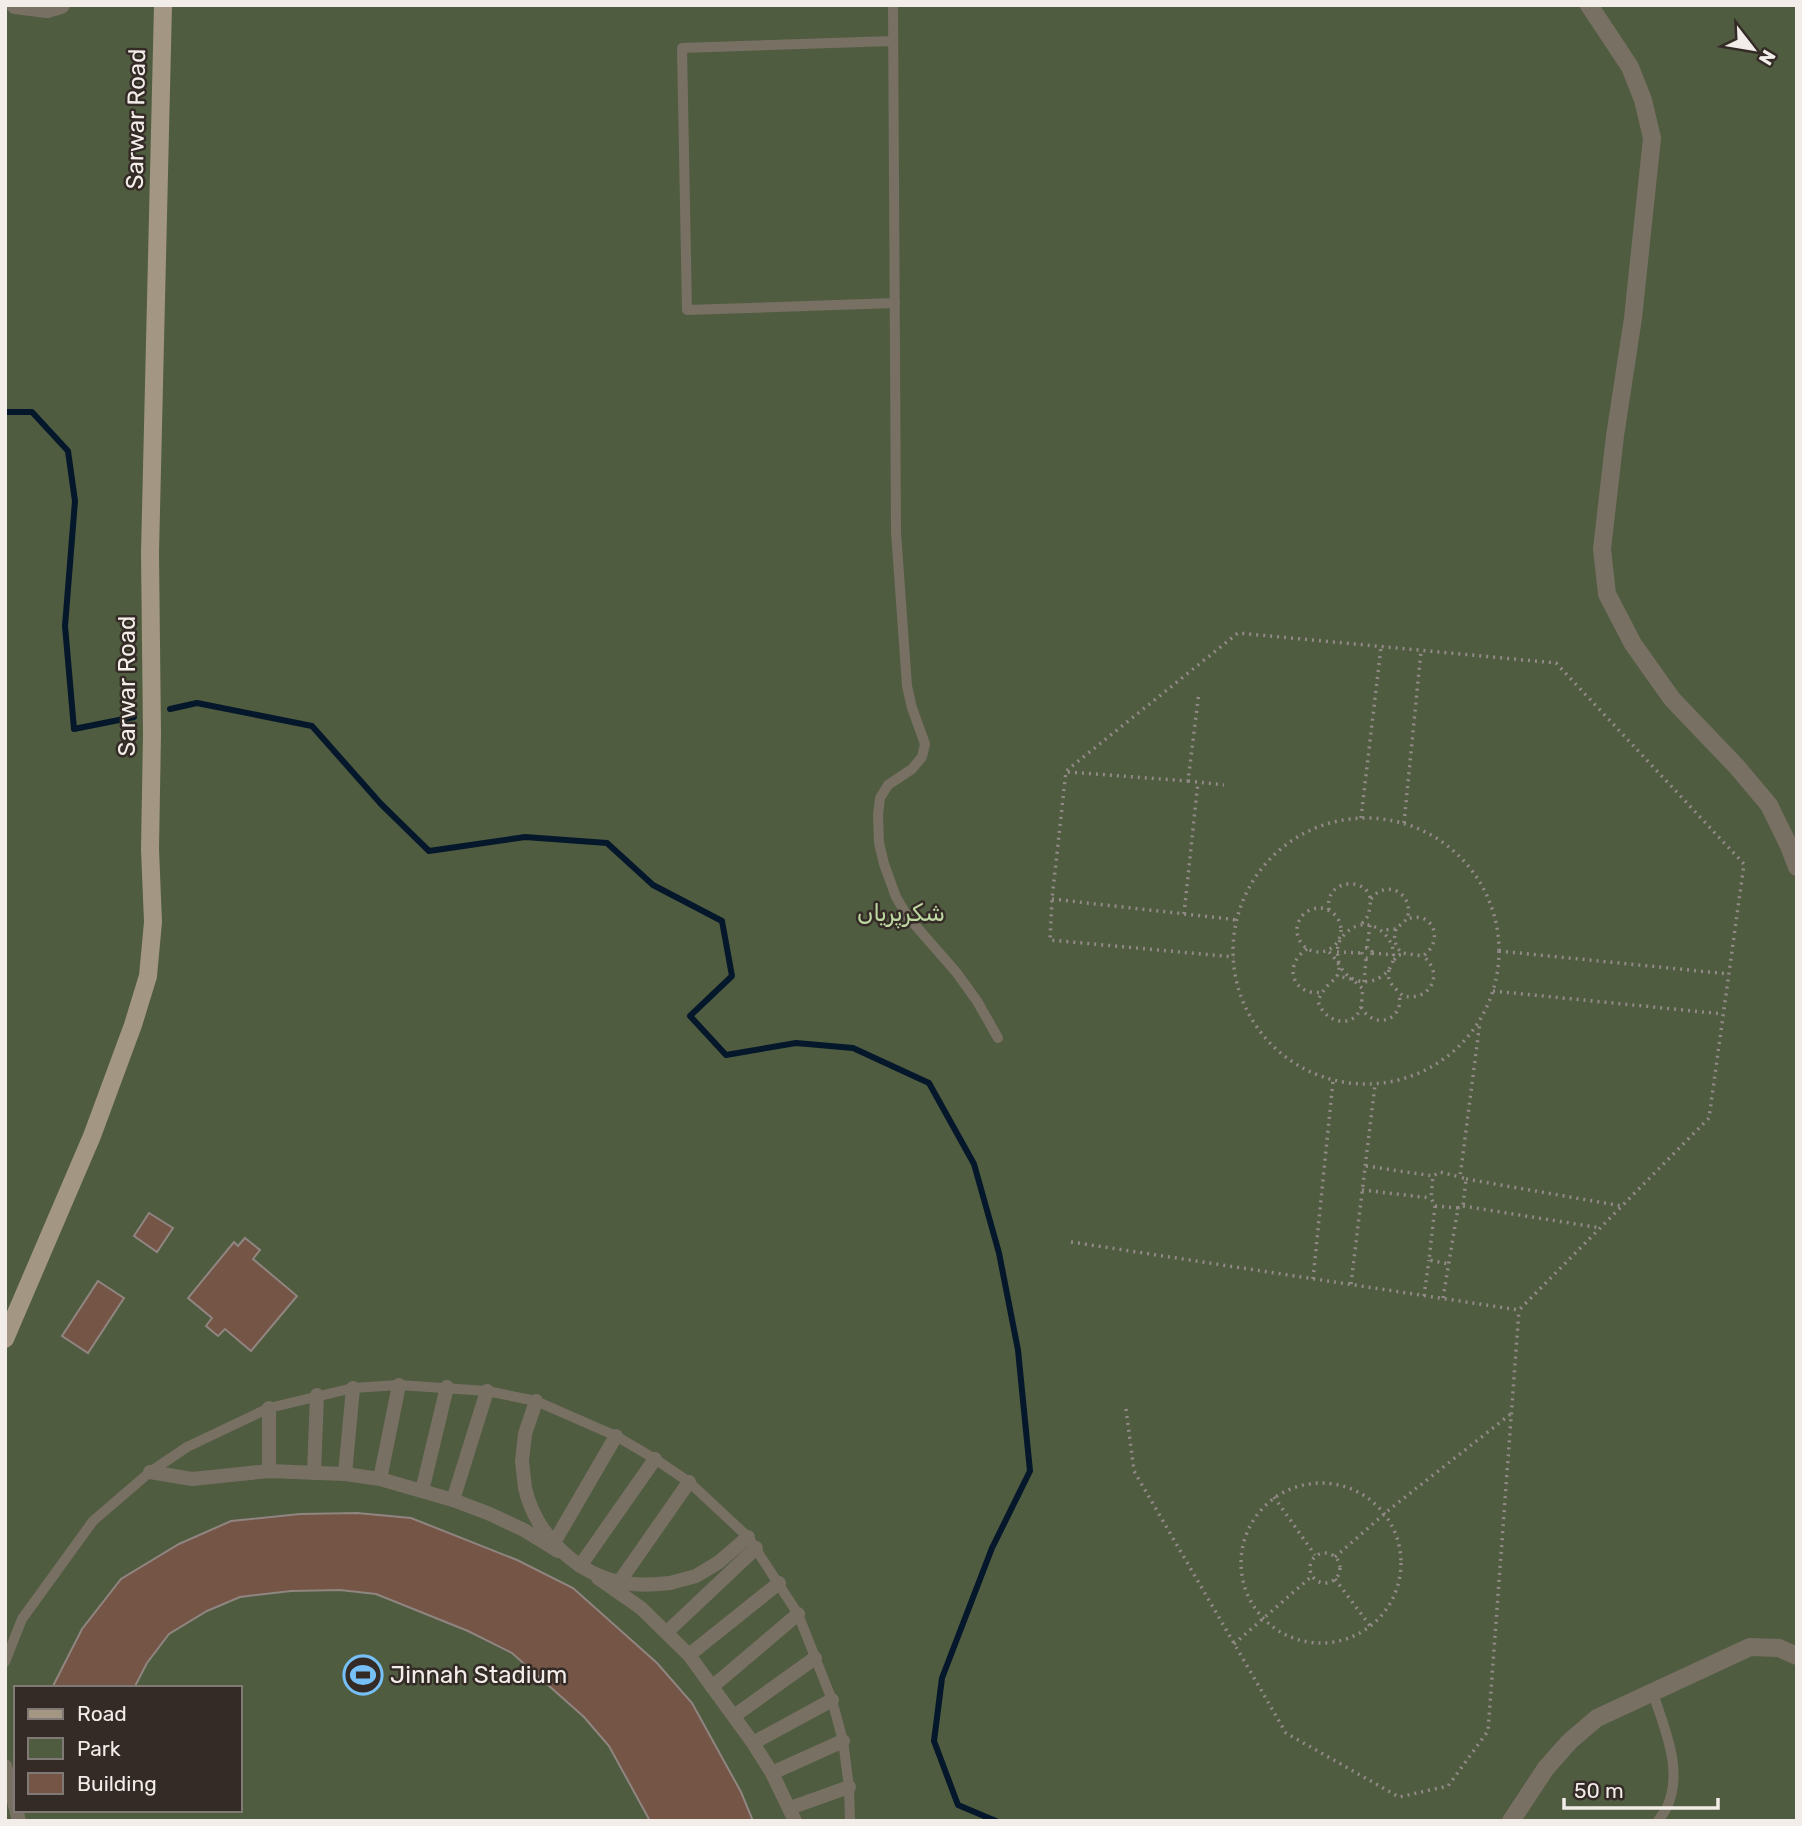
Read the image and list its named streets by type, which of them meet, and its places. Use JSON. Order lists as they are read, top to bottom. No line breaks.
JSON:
{"streets":{"main road":["Sarwar Road"]},"parks":["شکرپریاں"],"places":{"sports":["Jinnah Stadium"]},"legend":["Road","Park","Building"],"scale_bar":"50 m","north":"bottom right"}
